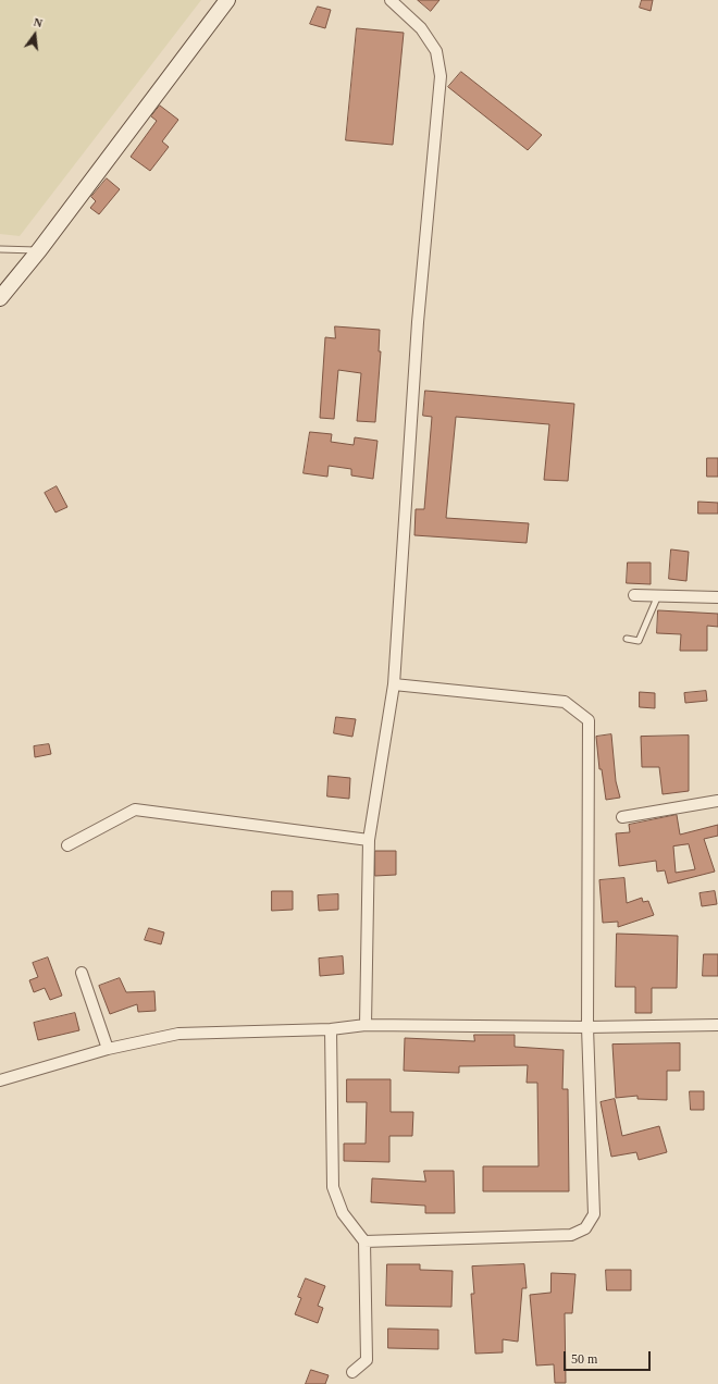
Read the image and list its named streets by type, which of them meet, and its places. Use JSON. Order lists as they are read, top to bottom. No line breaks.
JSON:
{"scale_bar":"50 m","north":"top"}
